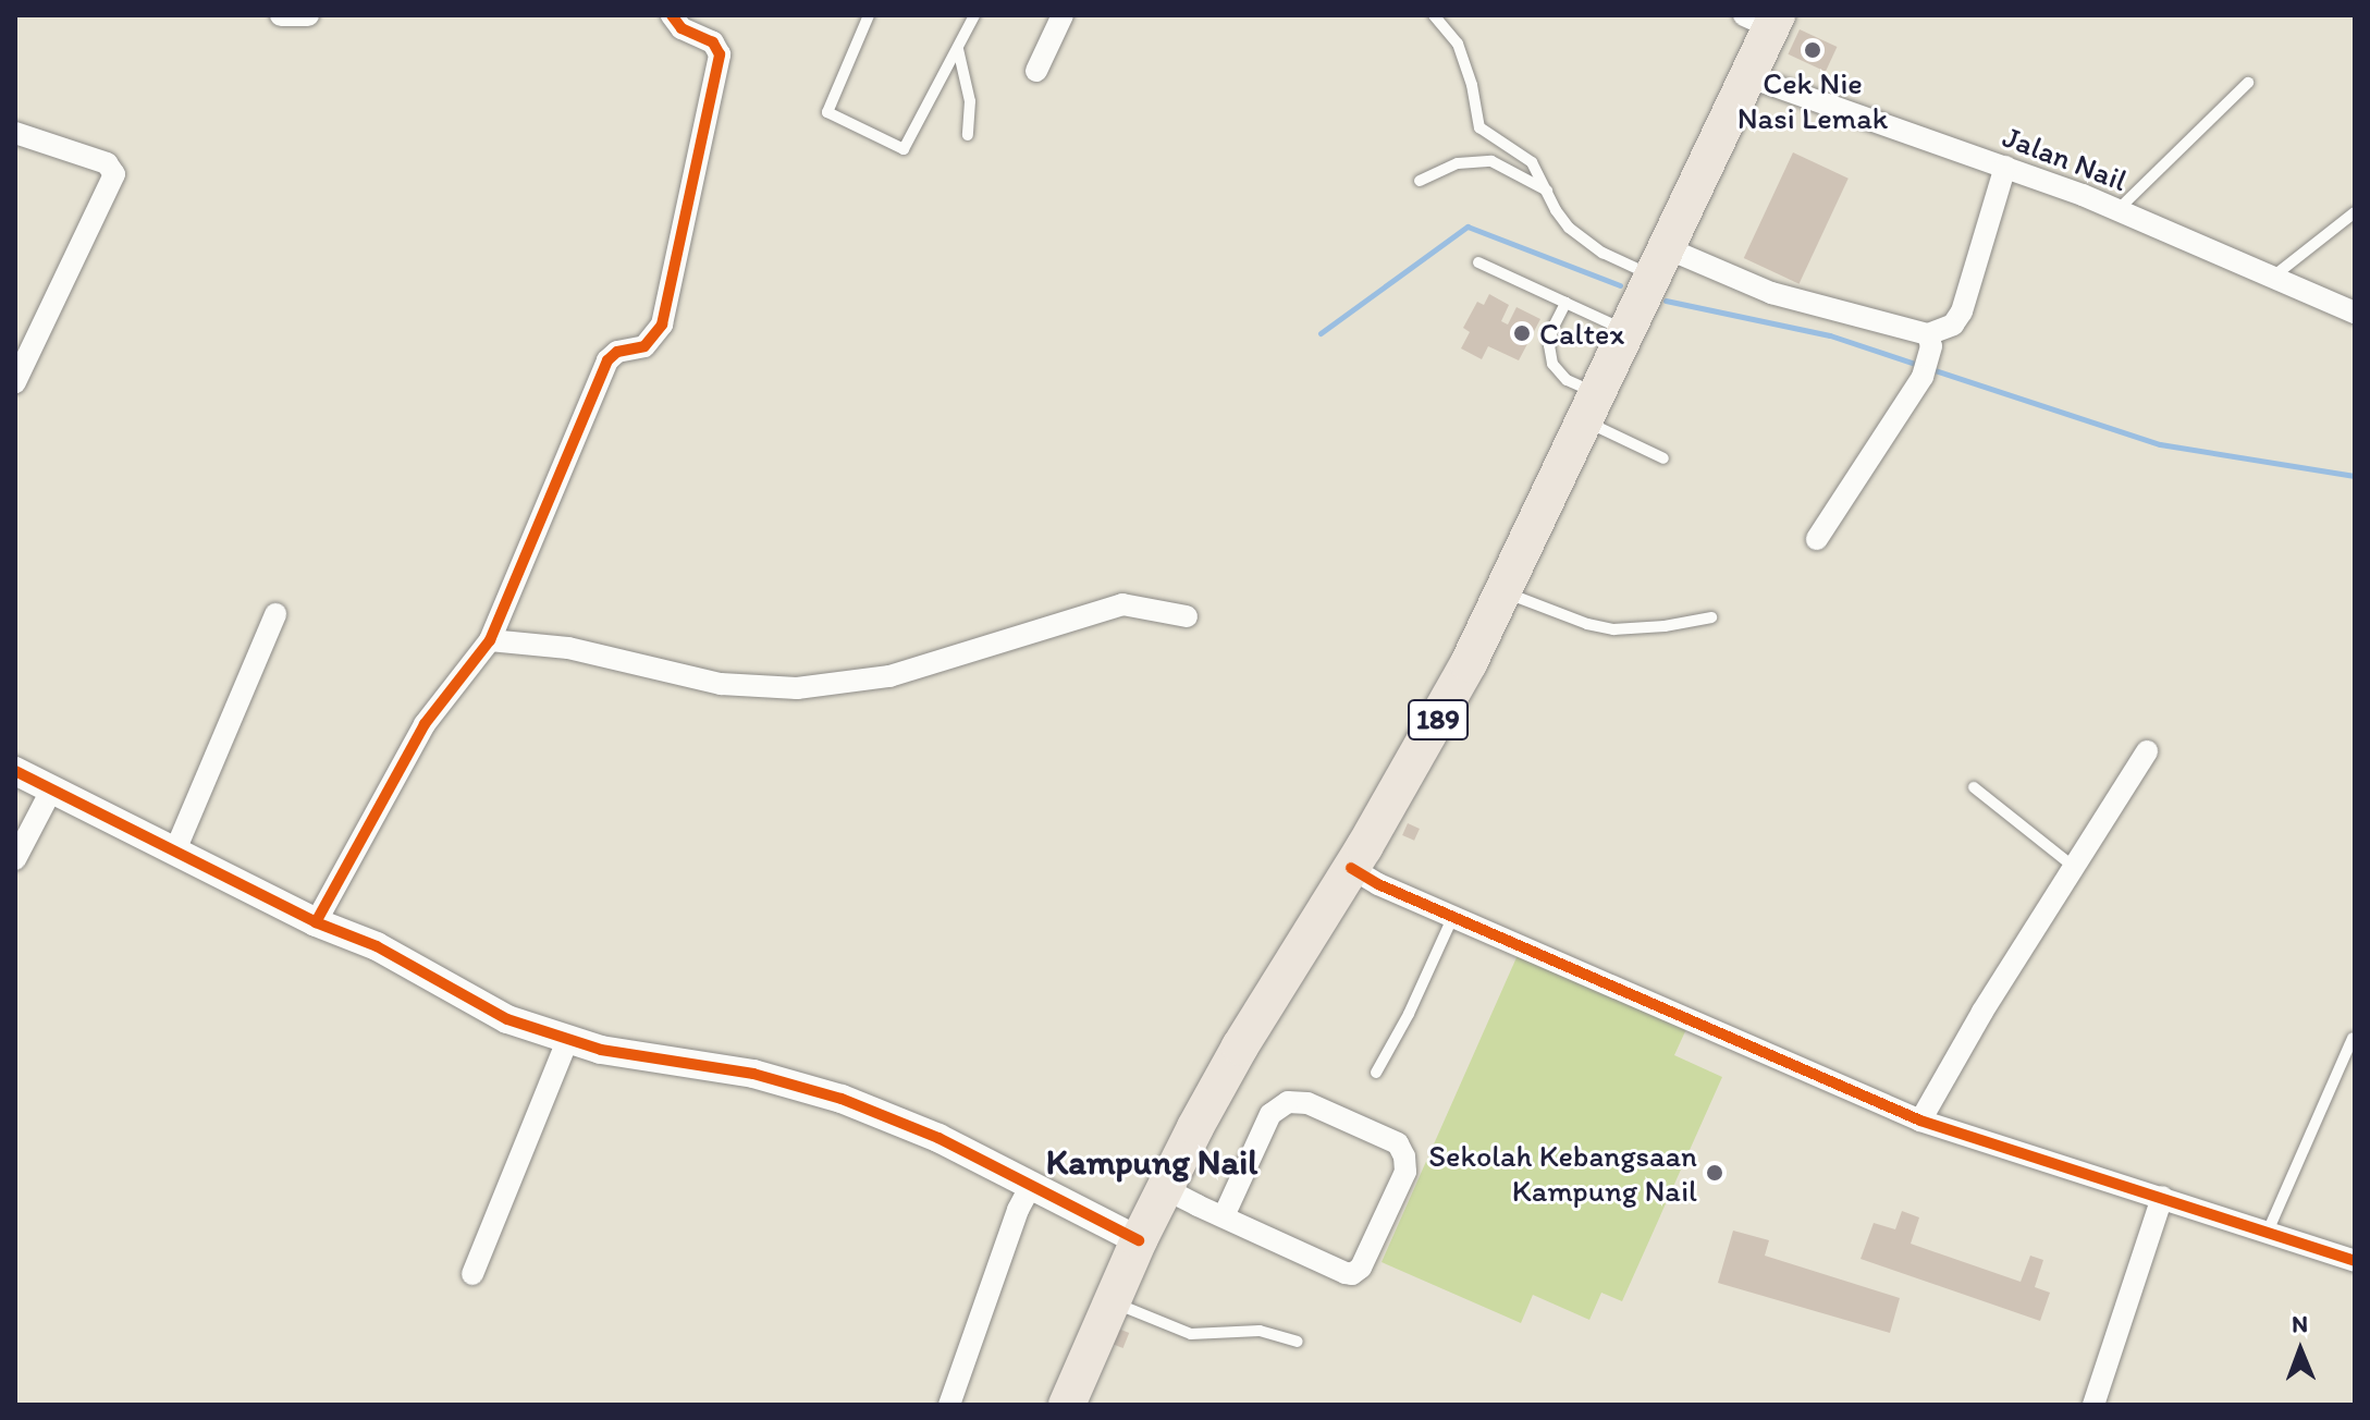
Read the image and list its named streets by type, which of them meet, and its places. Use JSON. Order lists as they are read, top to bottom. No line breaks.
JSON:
{"streets":{"main road":["189"],"street":["Jalan Nail"]},"crossings":[["Jalan Nail","189"]],"districts":["Kampung Nail"],"places":["Cek Nie Nasi Lemak","Caltex","Sekolah Kebangsaan Kampung Nail"],"north":"top"}
